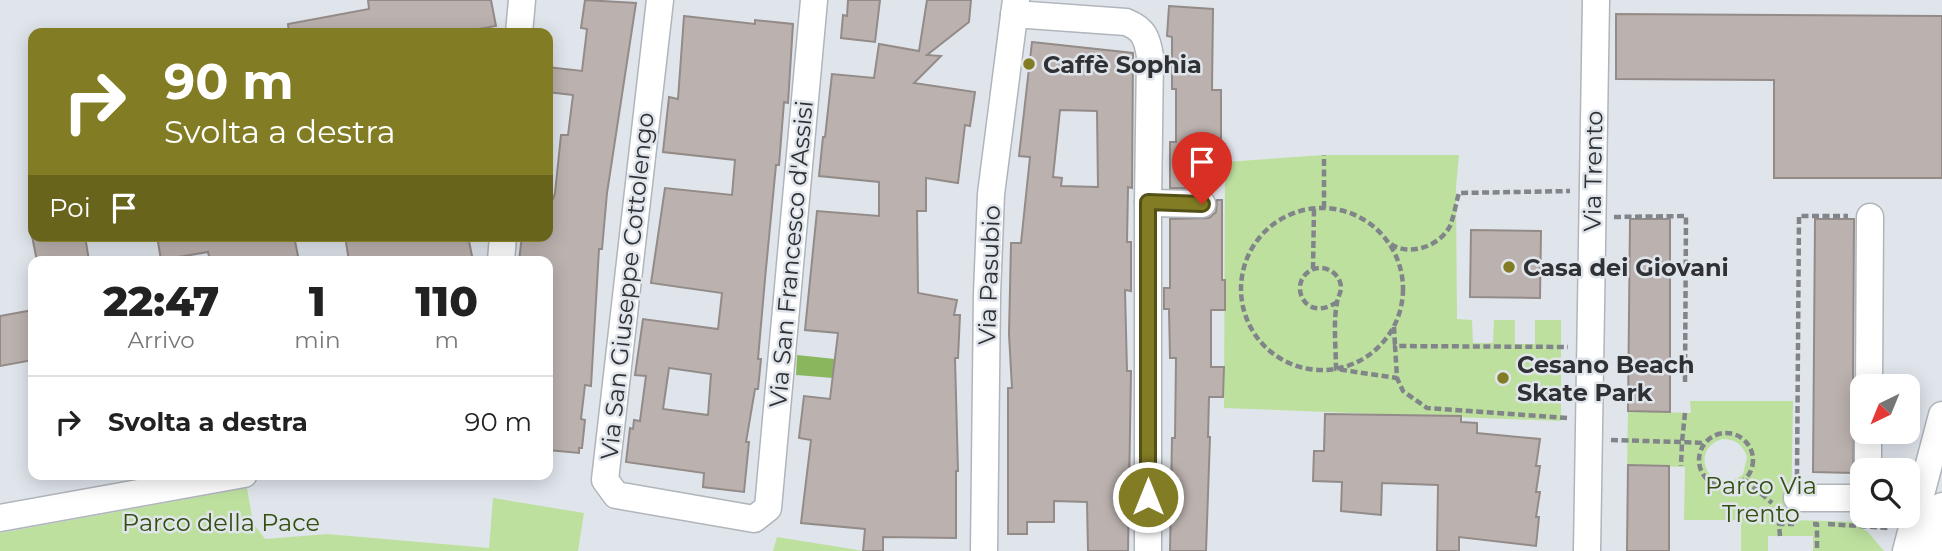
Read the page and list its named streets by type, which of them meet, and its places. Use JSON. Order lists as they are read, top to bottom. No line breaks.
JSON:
{"streets":{"street":["Via Trento","Via San Francesco d'Assisi","Via Pasubio","Via San Giuseppe Cottolengo"]},"crossings":[["Via San Francesco d'Assisi","Via San Giuseppe Cottolengo"]],"parks":["Parco Via Trento","Parco della Pace"],"places":["Caffè Sophia","Casa dei Giovani","Cesano Beach Skate Park"],"north":"bottom left","page":{"turn":["90 m","Svolta a destra"],"then":"Poi","eta":["22:47","Arrivo","1","min","110","m"],"list":[{"name":"Svolta a destra","value":"90 m"}]}}
